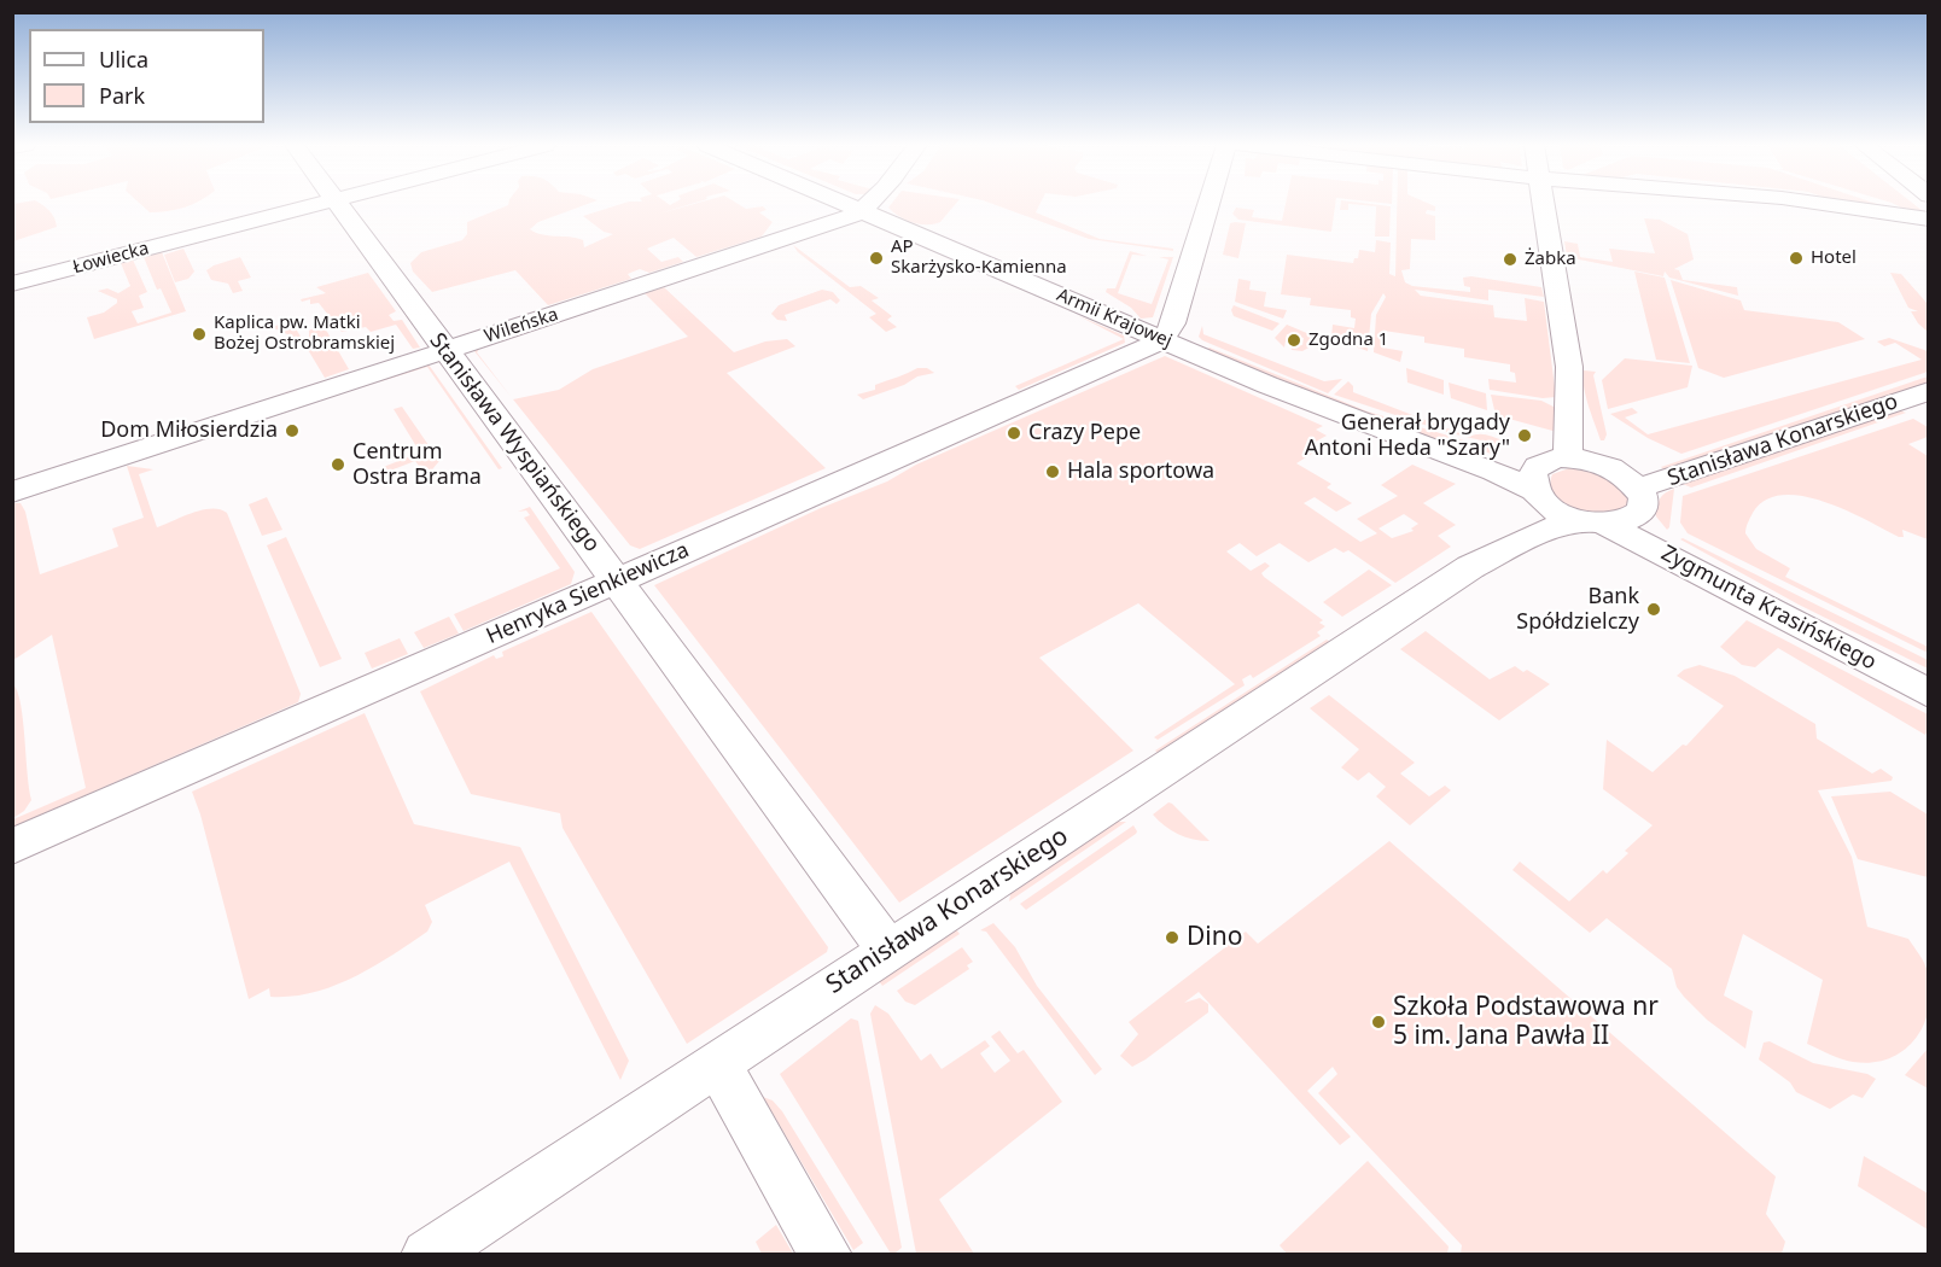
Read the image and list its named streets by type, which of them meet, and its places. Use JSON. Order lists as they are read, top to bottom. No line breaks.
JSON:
{"streets":{"street":["Łowiecka","Armii Krajowej","Wileńska","Stanisława Konarskiego","Stanisława Wyspiańskiego","Henryka Sienkiewicza","Zygmunta Krasińskiego"]},"crossings":[["Armii Krajowej","Wileńska"],["Armii Krajowej","Stanisława Konarskiego"],["Armii Krajowej","Henryka Sienkiewicza"],["Armii Krajowej","Zygmunta Krasińskiego"],["Wileńska","Stanisława Wyspiańskiego"],["Stanisława Konarskiego","Stanisława Wyspiańskiego"],["Stanisława Konarskiego","Zygmunta Krasińskiego"],["Stanisława Wyspiańskiego","Henryka Sienkiewicza"]],"places":["AP Skarżysko-Kamienna","Hotel","Żabka","Kaplica pw. Matki Bożej Ostrobramskiej","Zgodna 1","Dom Miłosierdzia","Crazy Pepe","Generał brygady Antoni Heda \"Szary\"","Centrum Ostra Brama","Hala sportowa","Bank Spółdzielczy","Dino","Szkoła Podstawowa nr 5 im. Jana Pawła II"],"legend":["Ulica","Park"]}
